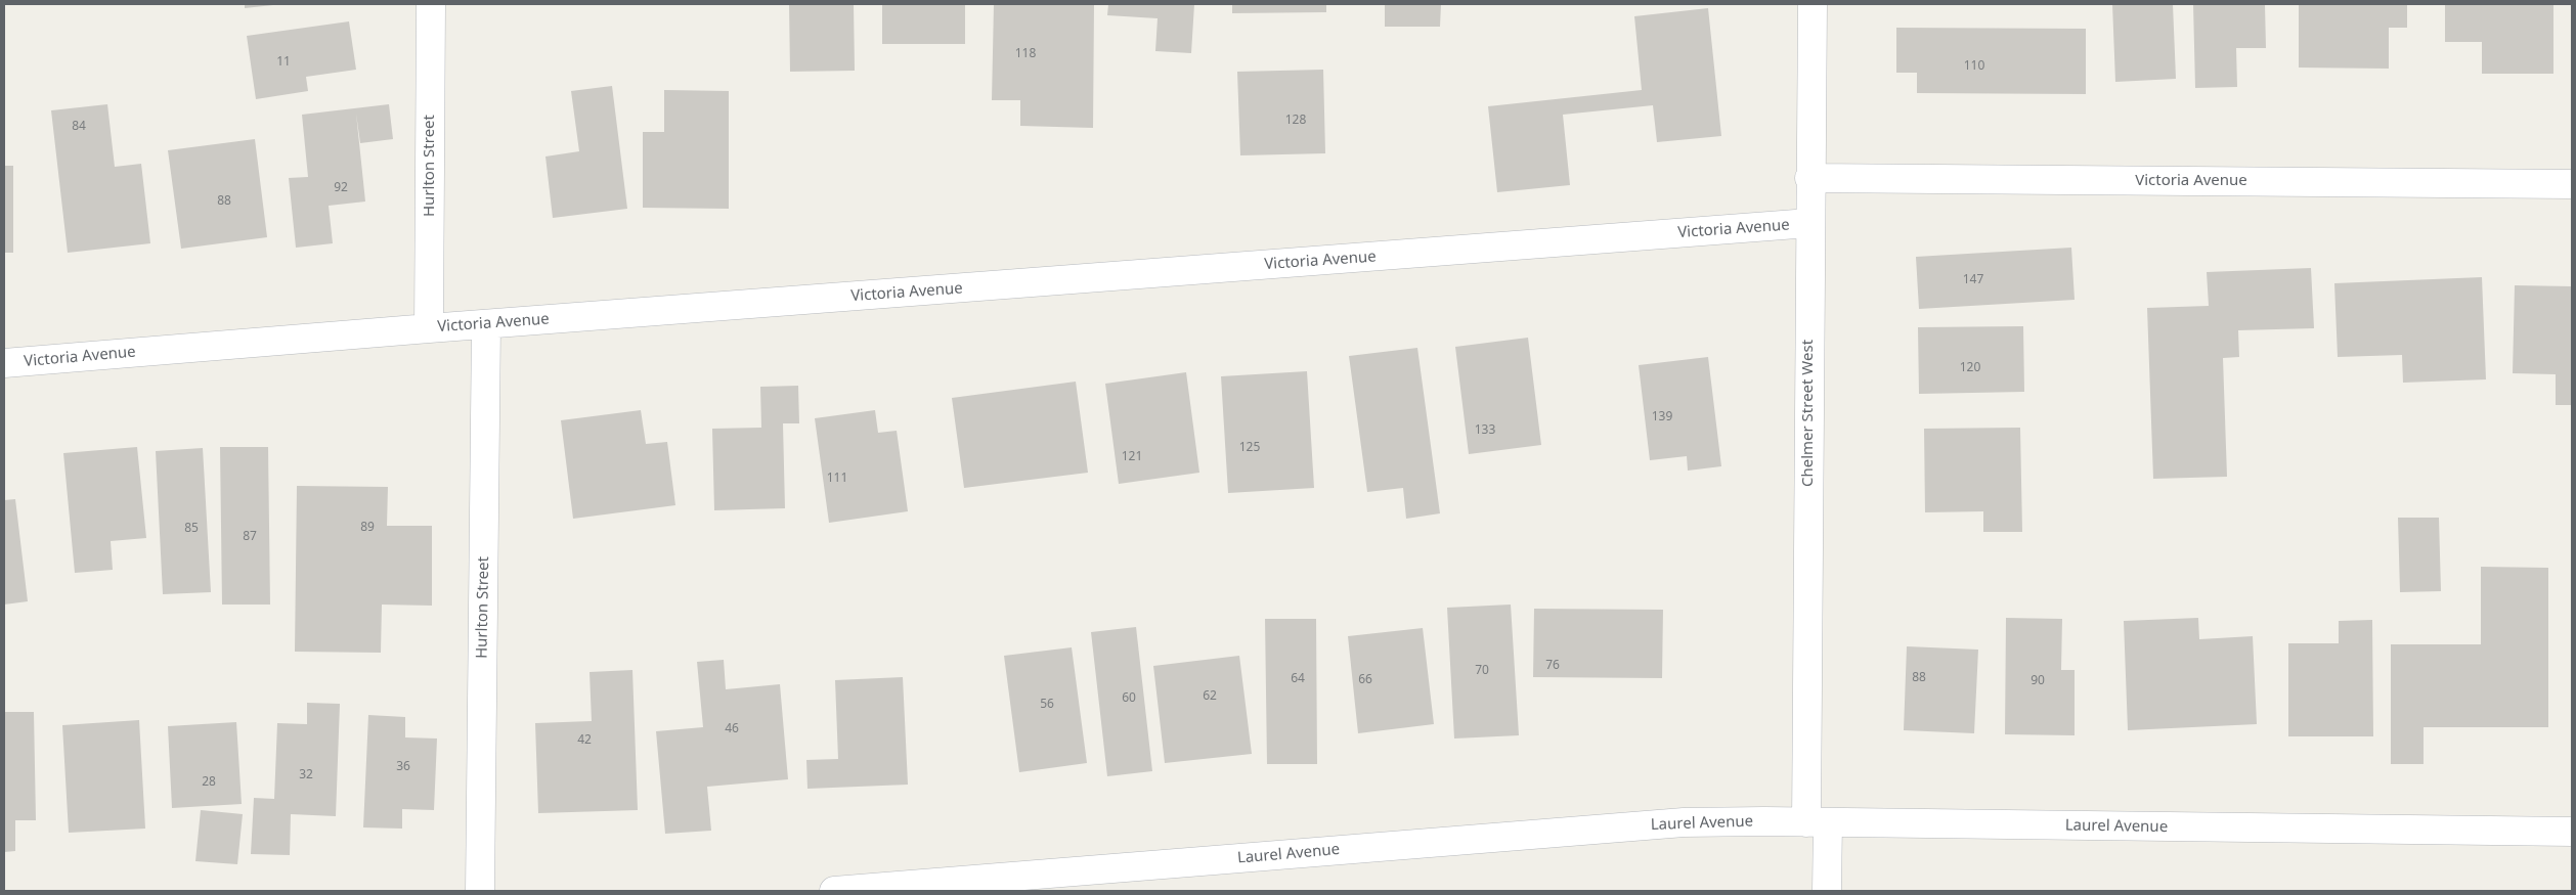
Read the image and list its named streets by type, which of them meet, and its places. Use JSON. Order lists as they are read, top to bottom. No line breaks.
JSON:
{"streets":{"street":["Hurlton Street","Victoria Avenue","Chelmer Street West","Laurel Avenue"]},"crossings":[["Hurlton Street","Victoria Avenue"],["Victoria Avenue","Chelmer Street West"],["Chelmer Street West","Laurel Avenue"]],"house_numbers":["118","11","110","128","84","92","88","147","120","139","133","125","121","111","89","85","87","76","70","88","64","66","90","62","60","56","46","42","36","32","28"]}
